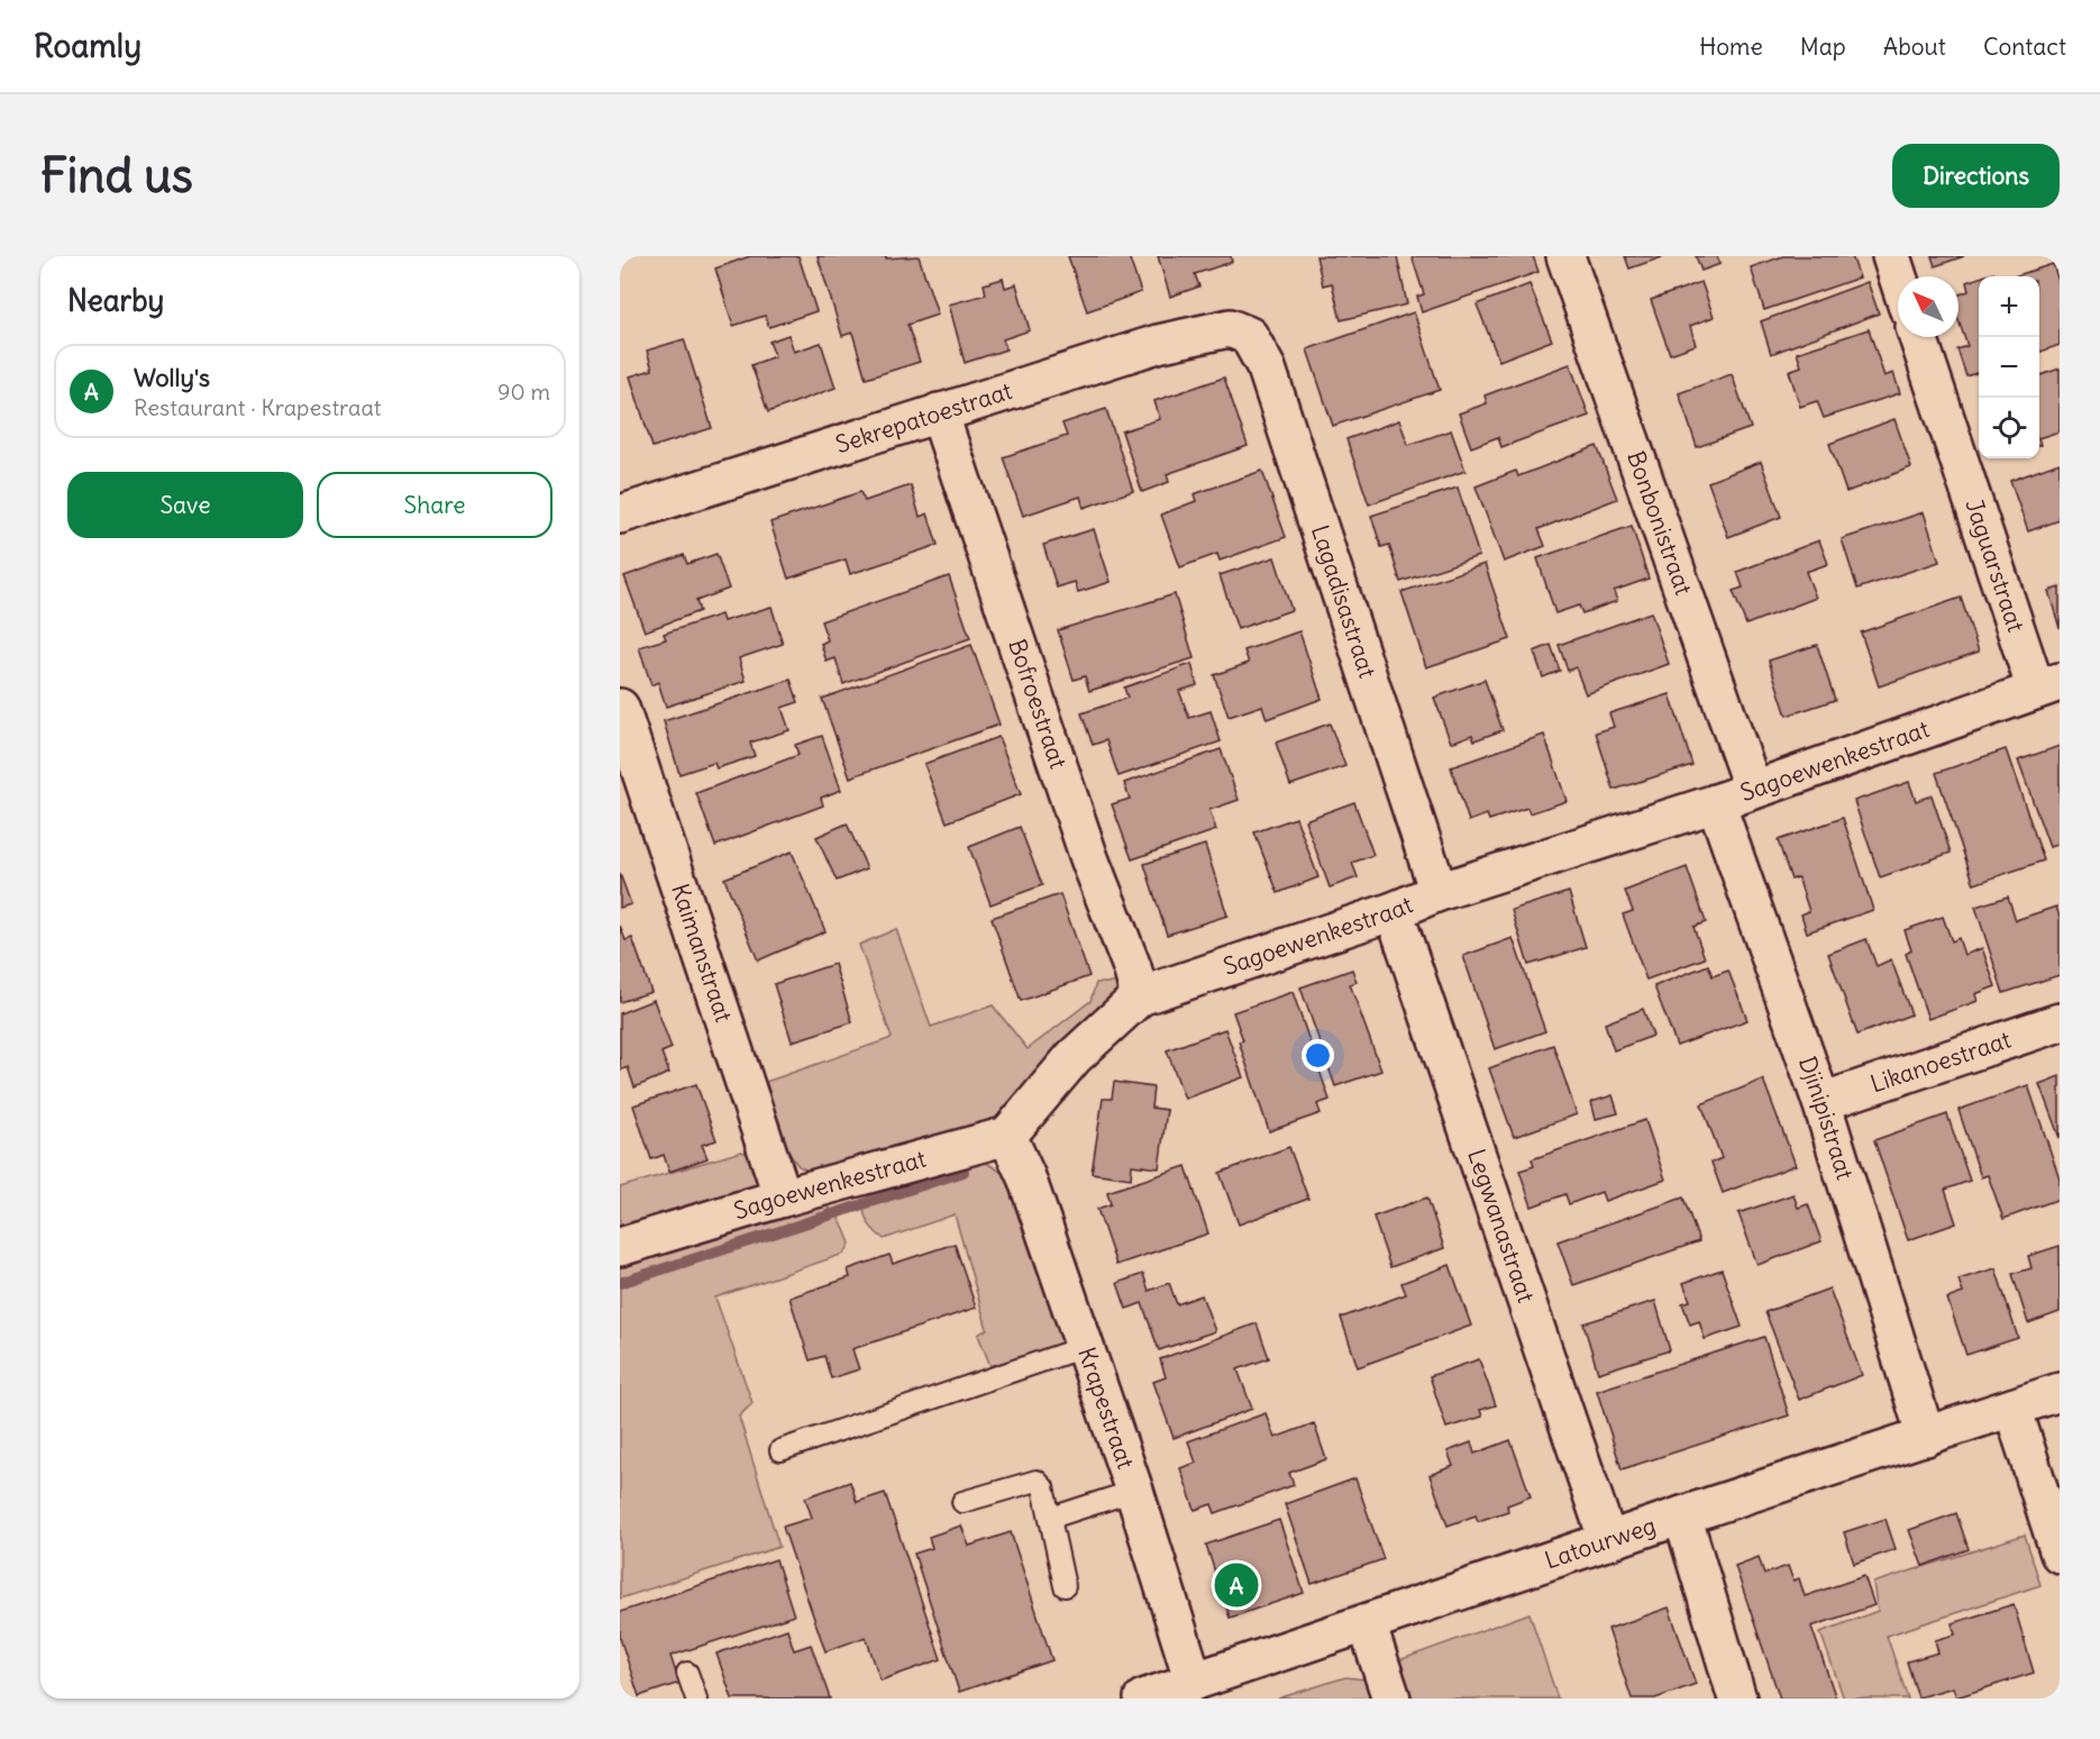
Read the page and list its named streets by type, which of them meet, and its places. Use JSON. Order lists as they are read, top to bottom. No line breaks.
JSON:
{"streets":{"street":["Sekrepatoestraat","Bonbonistraat","Jaguarstraat","Lagadisastraat","Bofroestraat","Sagoewenkestraat","Kaimanstraat","Likanoestraat","Djinipistraat","Legwanastraat","Krapestraat","Latourweg"]},"crossings":[["Sekrepatoestraat","Lagadisastraat"],["Sekrepatoestraat","Bofroestraat"],["Bonbonistraat","Sagoewenkestraat"],["Jaguarstraat","Sagoewenkestraat"],["Lagadisastraat","Sagoewenkestraat"],["Bofroestraat","Sagoewenkestraat"],["Sagoewenkestraat","Kaimanstraat"],["Sagoewenkestraat","Djinipistraat"],["Sagoewenkestraat","Legwanastraat"],["Sagoewenkestraat","Krapestraat"],["Likanoestraat","Djinipistraat"],["Djinipistraat","Latourweg"],["Legwanastraat","Latourweg"],["Krapestraat","Latourweg"]],"north":"top left","page":{"header":"Roamly","nav":["Home","Map","About","Contact"],"buttons":["Directions",["Save","Share"]],"title":"Find us","heading":"Nearby","map_buttons":["+","−"],"list":[{"mark":"A","name":"Wolly's","note":"Restaurant · Krapestraat","value":"90 m"}],"pins":"A"}}
